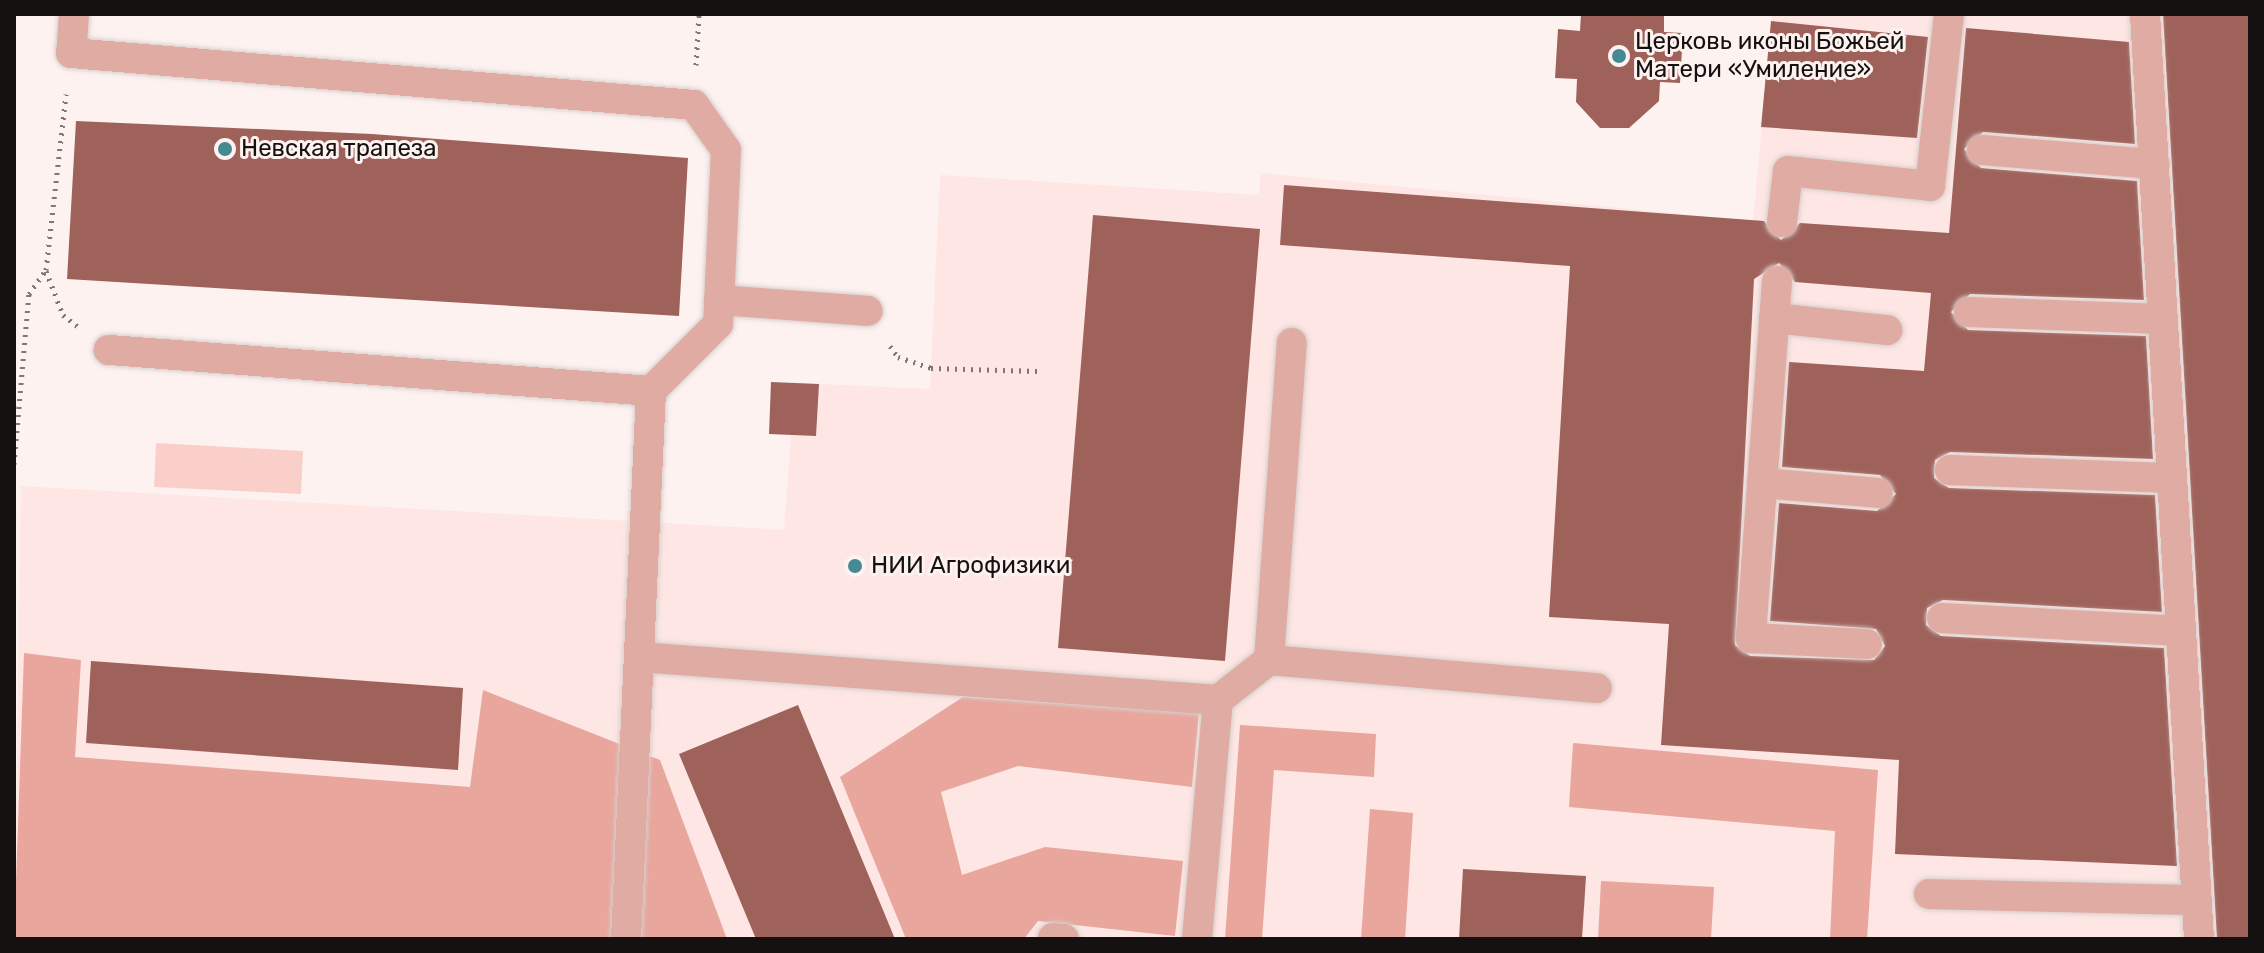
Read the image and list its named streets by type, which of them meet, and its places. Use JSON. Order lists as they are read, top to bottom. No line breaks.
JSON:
{"places":["Церковь иконы Божьей Матери «Умиление»","Невская трапеза","НИИ Агрофизики"]}
